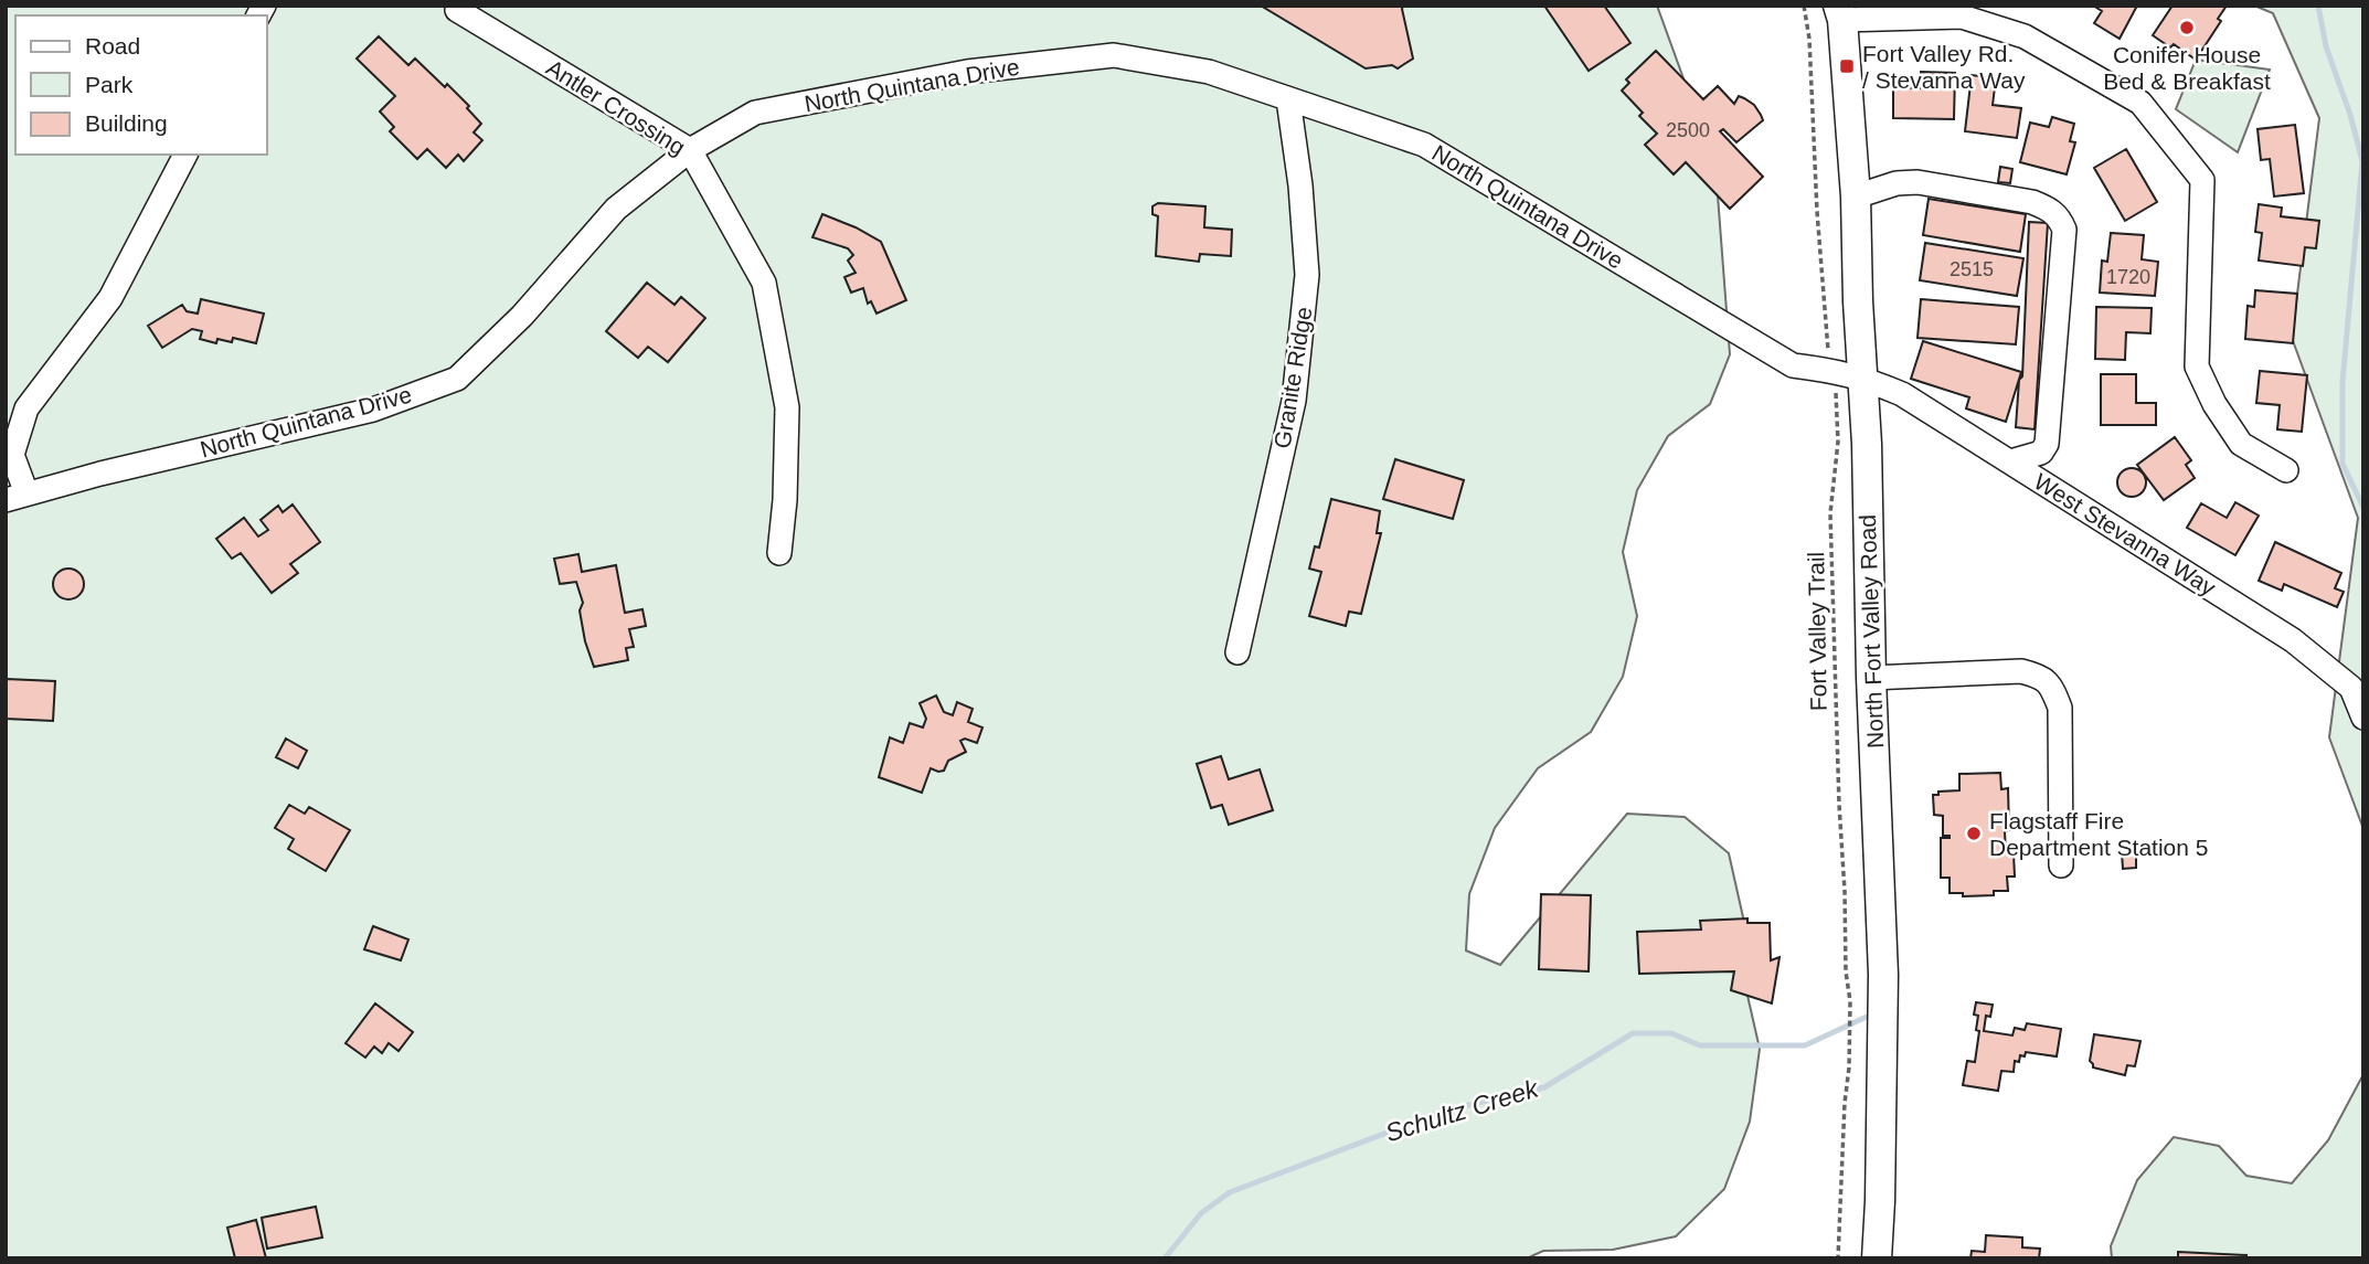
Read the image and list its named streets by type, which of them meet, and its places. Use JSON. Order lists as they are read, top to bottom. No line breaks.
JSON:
{"streets":{"main road":["North Fort Valley Road"],"street":["North Quintana Drive","Antler Crossing","Granite Ridge","West Stevanna Way"],"path":["Fort Valley Trail"]},"crossings":[["North Quintana Drive","Antler Crossing"],["North Quintana Drive","Granite Ridge"],["North Quintana Drive","West Stevanna Way"],["North Quintana Drive","Fort Valley Trail"],["North Quintana Drive","North Fort Valley Road"],["West Stevanna Way","North Fort Valley Road"]],"water":["Schultz Creek"],"places":{"other":["Conifer House Bed & Breakfast","Flagstaff Fire Department Station 5"],"transit":["Fort Valley Rd. / Stevanna Way"]},"house_numbers":["2500","2515","1720"],"legend":["Road","Park","Building"]}
